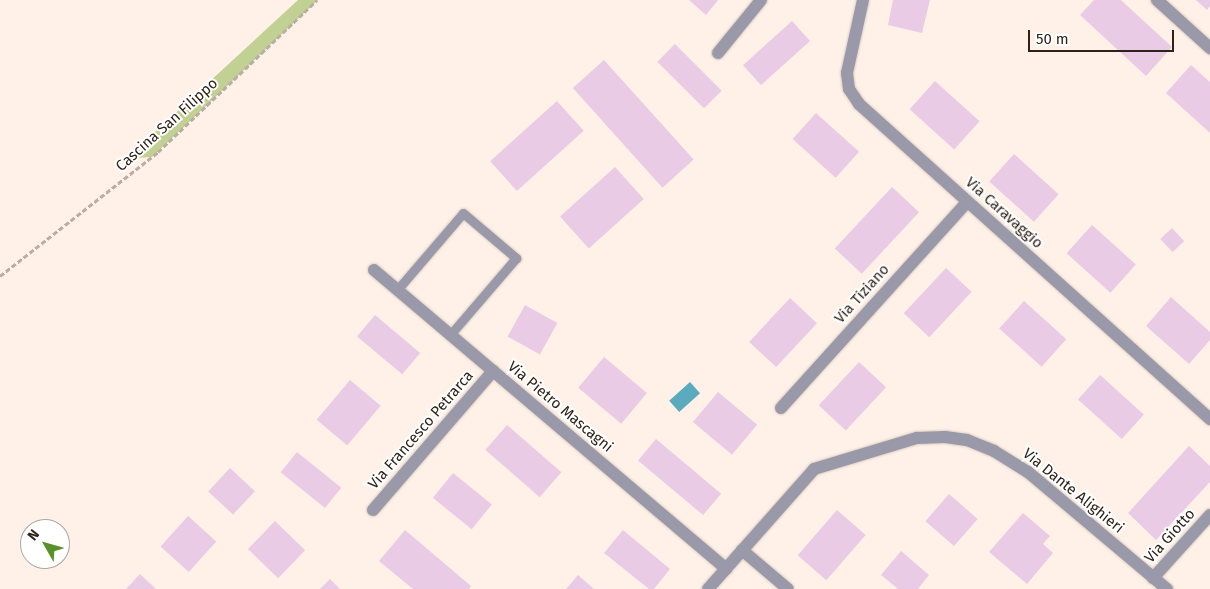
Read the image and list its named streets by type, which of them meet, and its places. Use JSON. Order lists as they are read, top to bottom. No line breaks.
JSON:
{"streets":{"street":["Via Caravaggio","Via Tiziano","Via Pietro Mascagni","Via Francesco Petrarca","Via Dante Alighieri","Via Giotto"],"path":["Cascina San Filippo"]},"crossings":[["Via Caravaggio","Via Tiziano"],["Via Pietro Mascagni","Via Francesco Petrarca"],["Via Pietro Mascagni","Via Dante Alighieri"],["Via Dante Alighieri","Via Giotto"]],"scale_bar":"50 m","north":"top left"}
